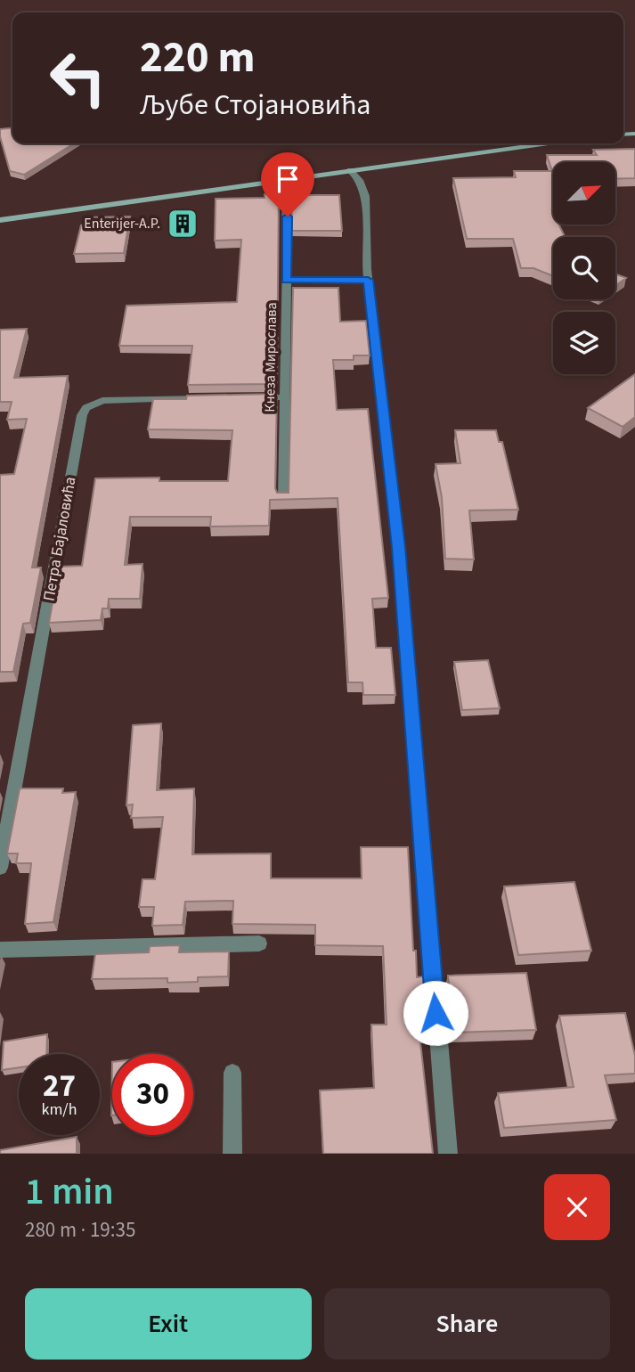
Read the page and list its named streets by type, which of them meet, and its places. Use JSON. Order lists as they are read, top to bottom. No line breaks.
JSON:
{"streets":{"street":["Кнеза Мирослава","Петра Бајаловића"]},"places":{"building":["Enterijer-A.P."]},"north":"top right","page":{"turn":["220 m","Љубе Стојановића"],"speed":"27 km/h","limit":"30","heading":["1 min","280 m · 19:35"],"buttons":["Exit","Share"]}}
